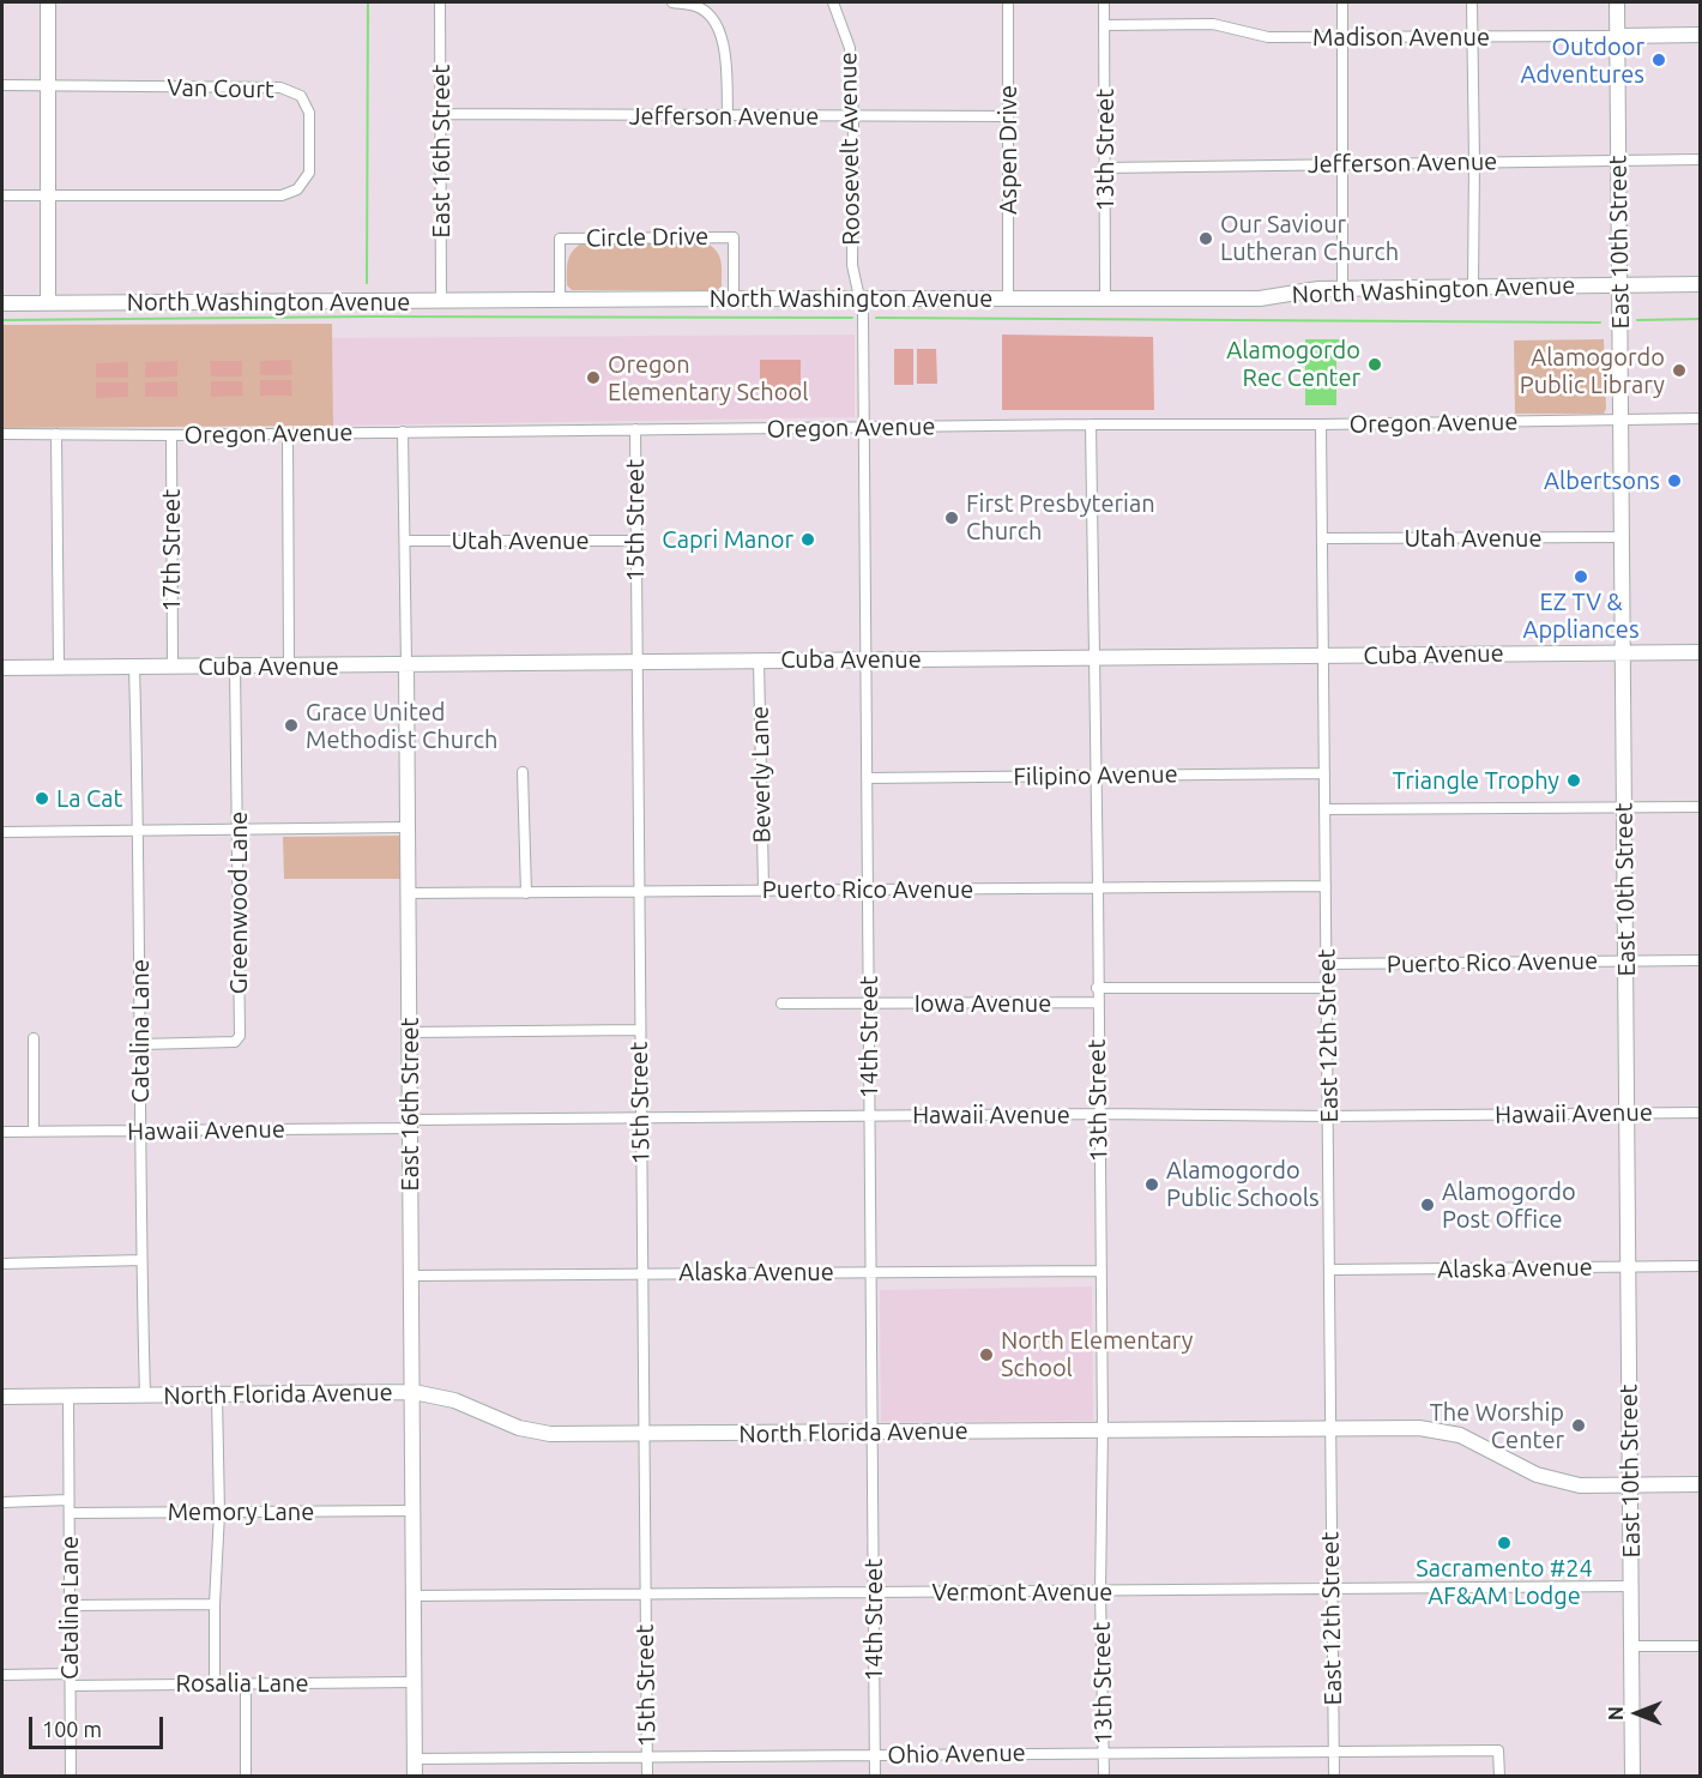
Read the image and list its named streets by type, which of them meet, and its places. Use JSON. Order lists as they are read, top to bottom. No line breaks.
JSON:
{"streets":{"main road":["Madison Avenue","East 16th Street","East 10th Street","North Washington Avenue","Cuba Avenue","North Florida Avenue"],"street":["Van Court","Jefferson Avenue","Roosevelt Avenue","Aspen Drive","13th Street","Circle Drive","Oregon Avenue","15th Street","Utah Avenue","17th Street","Beverly Lane","Filipino Avenue","Puerto Rico Avenue","Greenwood Lane","Iowa Avenue","Catalina Lane","East 12th Street","14th Street","Hawaii Avenue","Alaska Avenue","Memory Lane","Vermont Avenue","Rosalia Lane","Ohio Avenue"]},"crossings":[["Madison Avenue","13th Street"],["Madison Avenue","East 10th Street"],["Jefferson Avenue","Roosevelt Avenue"],["Jefferson Avenue","Aspen Drive"],["Jefferson Avenue","13th Street"],["Jefferson Avenue","East 16th Street"],["Jefferson Avenue","East 10th Street"],["Roosevelt Avenue","North Washington Avenue"],["Roosevelt Avenue","14th Street"],["Aspen Drive","North Washington Avenue"],["13th Street","North Washington Avenue"],["13th Street","Oregon Avenue"],["13th Street","Cuba Avenue"],["13th Street","Filipino Avenue"],["13th Street","Puerto Rico Avenue"],["13th Street","Iowa Avenue"],["13th Street","Hawaii Avenue"],["13th Street","Alaska Avenue"],["13th Street","North Florida Avenue"],["13th Street","Vermont Avenue"],["13th Street","Ohio Avenue"],["East 16th Street","North Washington Avenue"],["East 16th Street","Oregon Avenue"],["East 16th Street","Utah Avenue"],["East 16th Street","Cuba Avenue"],["East 16th Street","Puerto Rico Avenue"],["East 16th Street","Hawaii Avenue"],["East 16th Street","Alaska Avenue"],["East 16th Street","North Florida Avenue"],["East 16th Street","Memory Lane"],["East 16th Street","Vermont Avenue"],["East 16th Street","Rosalia Lane"],["East 16th Street","Ohio Avenue"],["Circle Drive","North Washington Avenue"],["East 10th Street","North Washington Avenue"],["East 10th Street","Oregon Avenue"],["East 10th Street","Utah Avenue"],["East 10th Street","Cuba Avenue"],["East 10th Street","Puerto Rico Avenue"],["East 10th Street","Hawaii Avenue"],["East 10th Street","Alaska Avenue"],["East 10th Street","North Florida Avenue"],["East 10th Street","Vermont Avenue"],["North Washington Avenue","14th Street"],["Oregon Avenue","15th Street"],["Oregon Avenue","17th Street"],["Oregon Avenue","East 12th Street"],["Oregon Avenue","14th Street"],["15th Street","Utah Avenue"],["15th Street","Cuba Avenue"],["15th Street","Puerto Rico Avenue"],["15th Street","Hawaii Avenue"],["15th Street","Alaska Avenue"],["15th Street","North Florida Avenue"],["15th Street","Vermont Avenue"],["15th Street","Ohio Avenue"],["Utah Avenue","East 12th Street"],["17th Street","Cuba Avenue"],["Cuba Avenue","Beverly Lane"],["Cuba Avenue","Greenwood Lane"],["Cuba Avenue","Catalina Lane"],["Cuba Avenue","East 12th Street"],["Cuba Avenue","14th Street"],["Beverly Lane","Puerto Rico Avenue"],["Filipino Avenue","East 12th Street"],["Filipino Avenue","14th Street"],["Puerto Rico Avenue","East 12th Street"],["Puerto Rico Avenue","14th Street"],["Greenwood Lane","Catalina Lane"],["Iowa Avenue","14th Street"],["Catalina Lane","Hawaii Avenue"],["Catalina Lane","North Florida Avenue"],["Catalina Lane","Memory Lane"],["Catalina Lane","Rosalia Lane"],["East 12th Street","Hawaii Avenue"],["East 12th Street","Alaska Avenue"],["East 12th Street","North Florida Avenue"],["East 12th Street","Vermont Avenue"],["East 12th Street","Ohio Avenue"],["14th Street","Hawaii Avenue"],["14th Street","Alaska Avenue"],["14th Street","North Florida Avenue"],["14th Street","Vermont Avenue"],["14th Street","Ohio Avenue"]],"places":["Outdoor Adventures","Our Saviour Lutheran Church","Alamogordo Rec Center","Alamogordo Public Library","Oregon Elementary School","Albertsons","First Presbyterian Church","Capri Manor","EZ TV & Appliances","Grace United Methodist Church","Triangle Trophy","La Cat","Alamogordo Public Schools","Alamogordo Post Office","North Elementary School","The Worship Center","Sacramento #24 AF&AM Lodge"],"scale_bar":"100 m","north":"left"}
